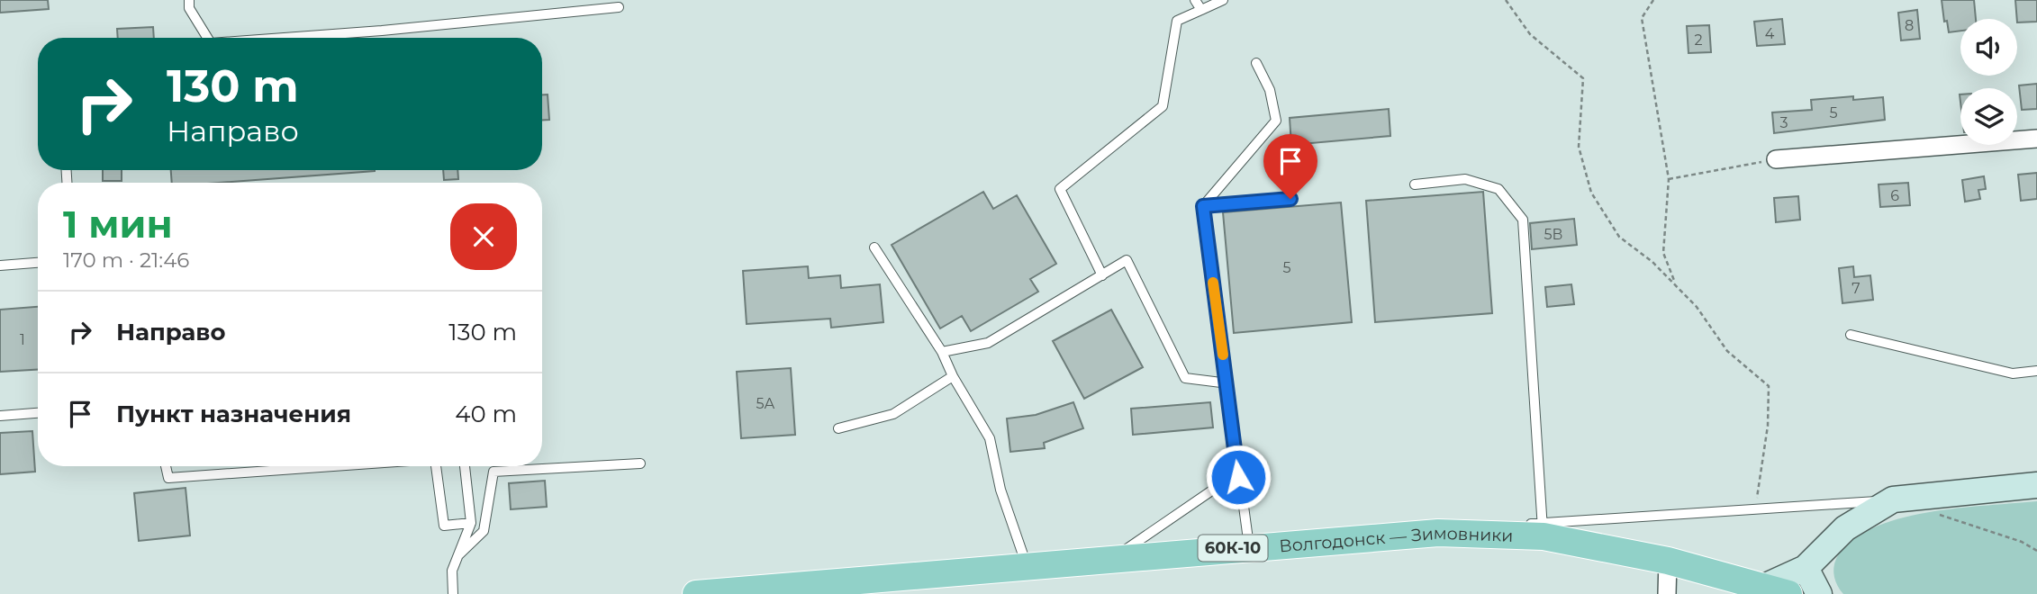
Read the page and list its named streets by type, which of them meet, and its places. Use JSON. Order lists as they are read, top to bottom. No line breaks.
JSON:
{"streets":{"main road":["Волгодонск — Зимовники","60К-10"]},"house_numbers":["8","4","2","5","3","6","5В","5","7","1","5А"],"page":{"turn":["130 m","Направо"],"heading":["1 мин","170 m · 21:46"],"list":[{"name":"Направо","value":"130 m"},{"name":"Пункт назначения","value":"40 m"}]}}
